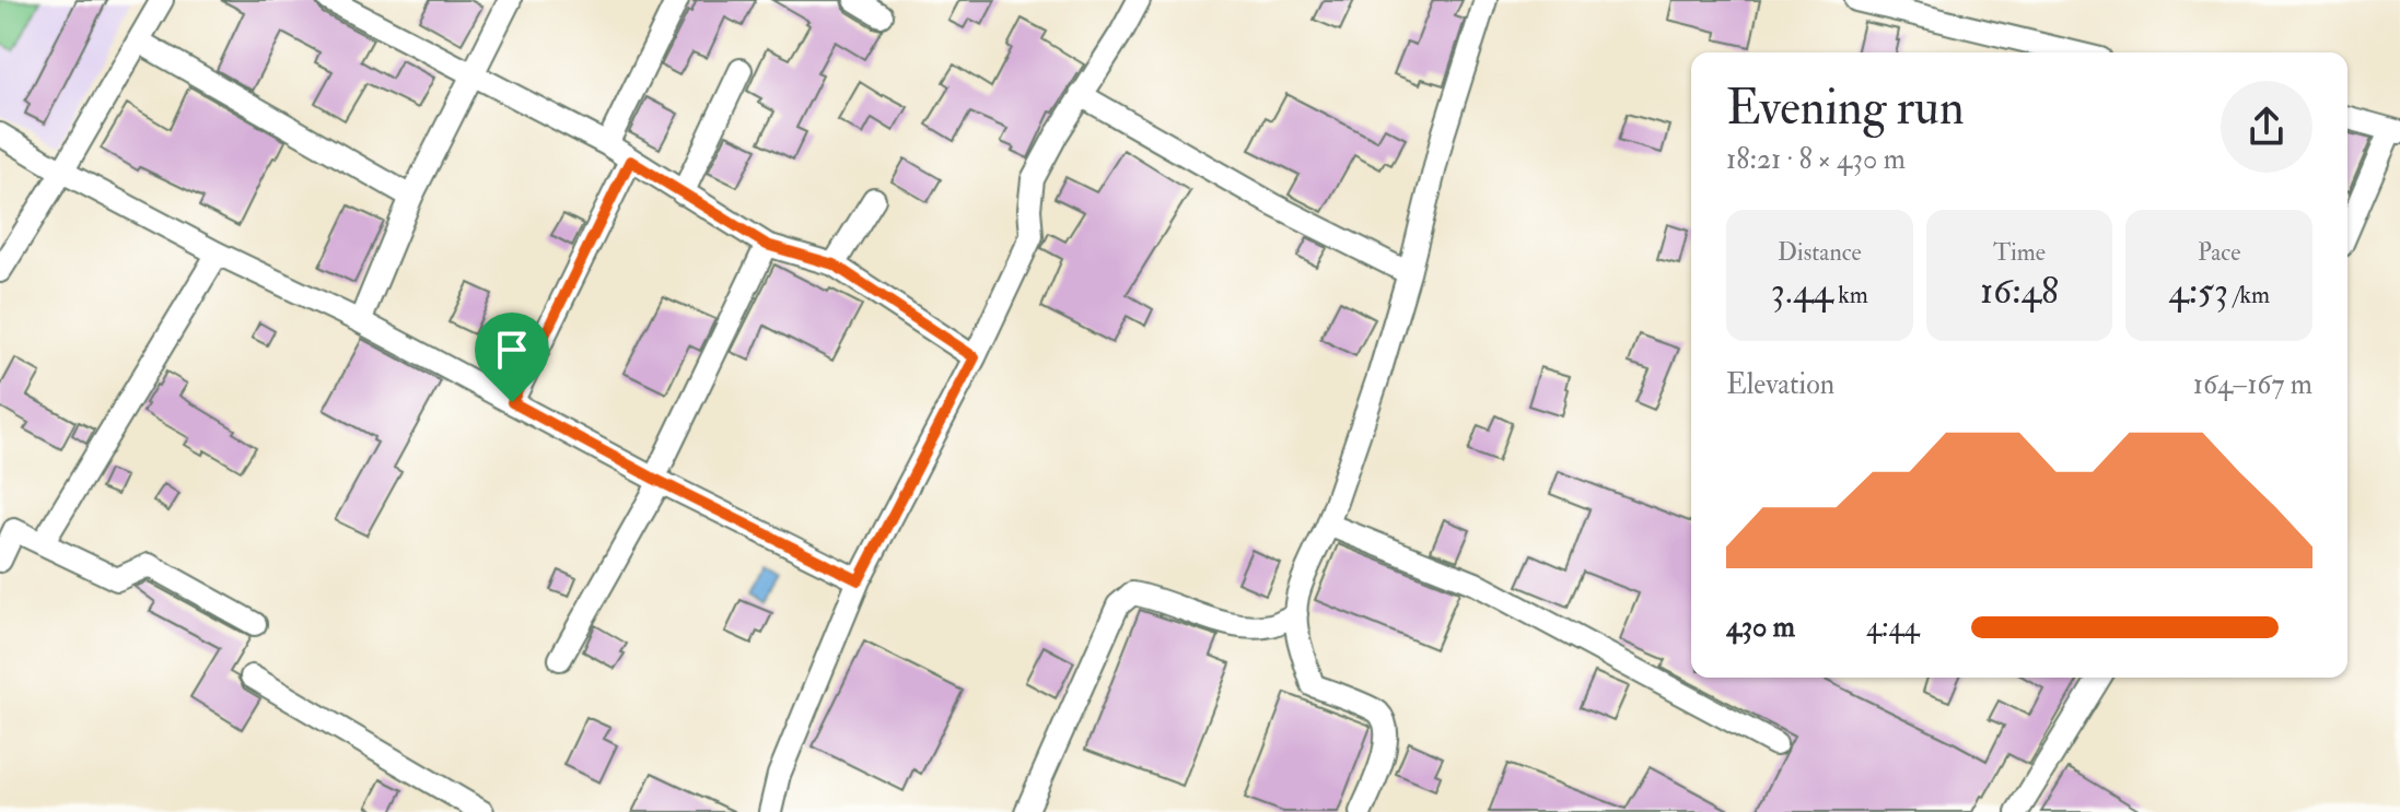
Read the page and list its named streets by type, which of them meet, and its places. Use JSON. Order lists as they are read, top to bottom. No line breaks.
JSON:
{"page":{"heading":["Evening run","18:21 · 8 × 430 m"],"stats":[["Distance","3.44 km"],["Time","16:48"],["Pace","4:53 /km"]],"chart":["Elevation","164–167 m"],"list":[{"name":"430 m","note":"4:44"}]}}
